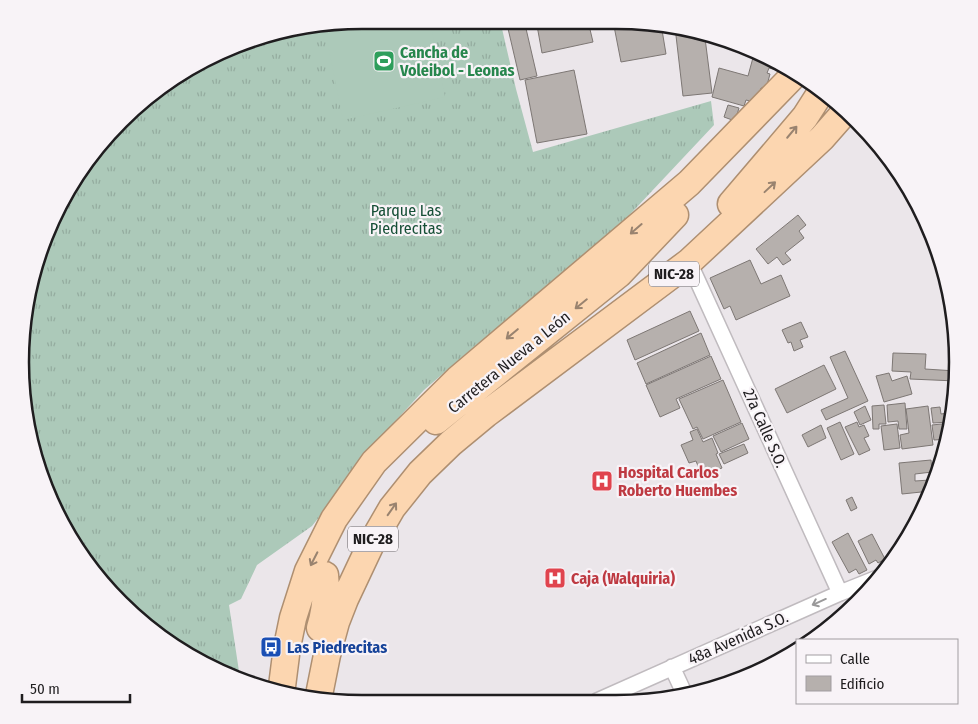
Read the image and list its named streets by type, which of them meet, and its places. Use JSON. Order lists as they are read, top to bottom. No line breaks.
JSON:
{"streets":{"highway":["NIC-28","Carretera Nueva a León"],"street":["27a Calle S.O.","48a Avenida S.O."]},"crossings":[["Carretera Nueva a León","27a Calle S.O."],["27a Calle S.O.","48a Avenida S.O."]],"one_way":["48a Avenida S.O."],"parks":["Parque Las Piedrecitas"],"places":{"sports":["Cancha de Voleibol - Leonas"],"hospital":["Hospital Carlos Roberto Huembes","Caja (Walquiria)"],"bus stop":["Las Piedrecitas"]},"legend":["Calle","Edificio"],"scale_bar":"50 m"}
